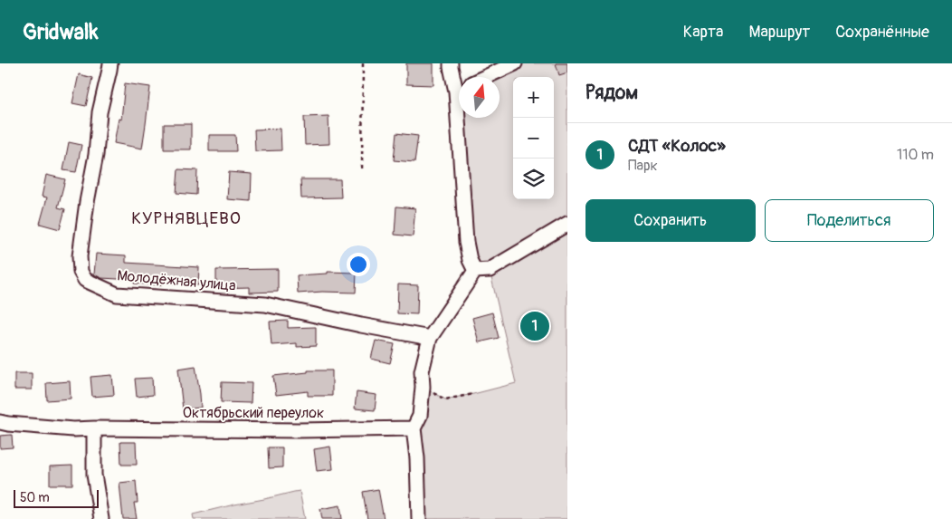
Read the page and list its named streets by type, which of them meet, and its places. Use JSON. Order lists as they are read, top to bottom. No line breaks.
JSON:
{"streets":{"street":["Молодёжная улица","Октябрьский переулок"]},"districts":["КУРНЯВЦЕВО"],"scale_bar":"50 m","north":"top","page":{"header":"Gridwalk","nav":["Карта","Маршрут","Сохранённые"],"heading":"Рядом","map_buttons":["+","−"],"list":[{"mark":"1","name":"СДТ «Колос»","note":"Парк","value":"110 m"}],"buttons":["Сохранить","Поделиться"],"pins":"1","scale":"50 m"}}
